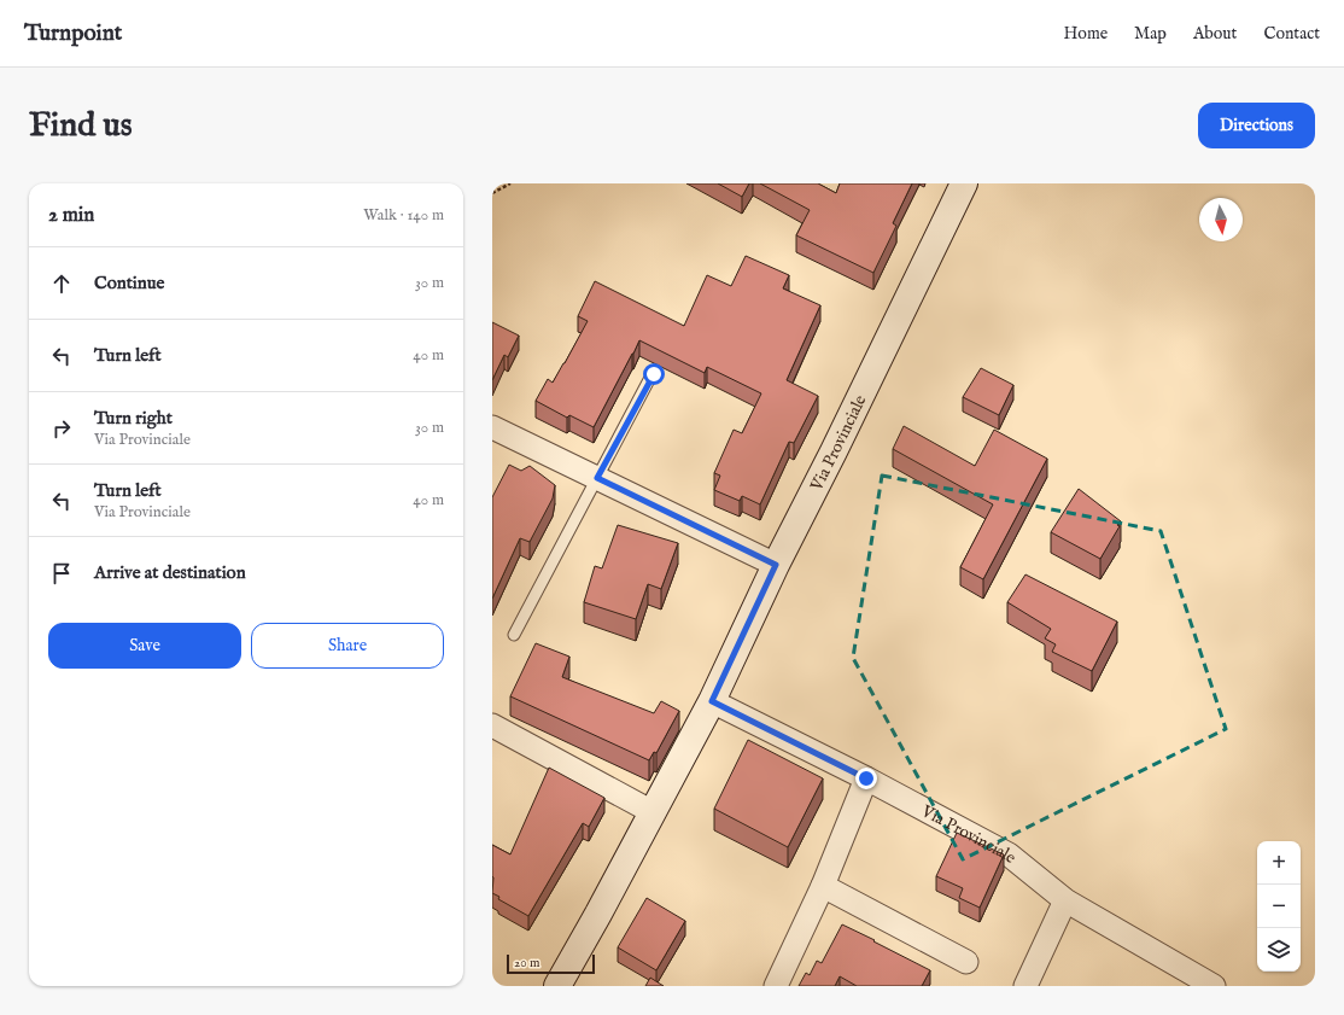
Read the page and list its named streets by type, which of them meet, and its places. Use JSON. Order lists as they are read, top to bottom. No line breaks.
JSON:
{"streets":{"street":["Via Provinciale"]},"scale_bar":"20 m","north":"bottom","page":{"header":"Turnpoint","nav":["Home","Map","About","Contact"],"buttons":["Directions",["Save","Share"]],"title":"Find us","heading":["2 min","Walk · 140 m"],"list":[["Continue","30 m"],["Turn left","40 m"],["Turn right","Via Provinciale","30 m"],["Turn left","Via Provinciale","40 m"],"Arrive at destination"],"map_buttons":["+","−"],"scale":"20 m"}}
